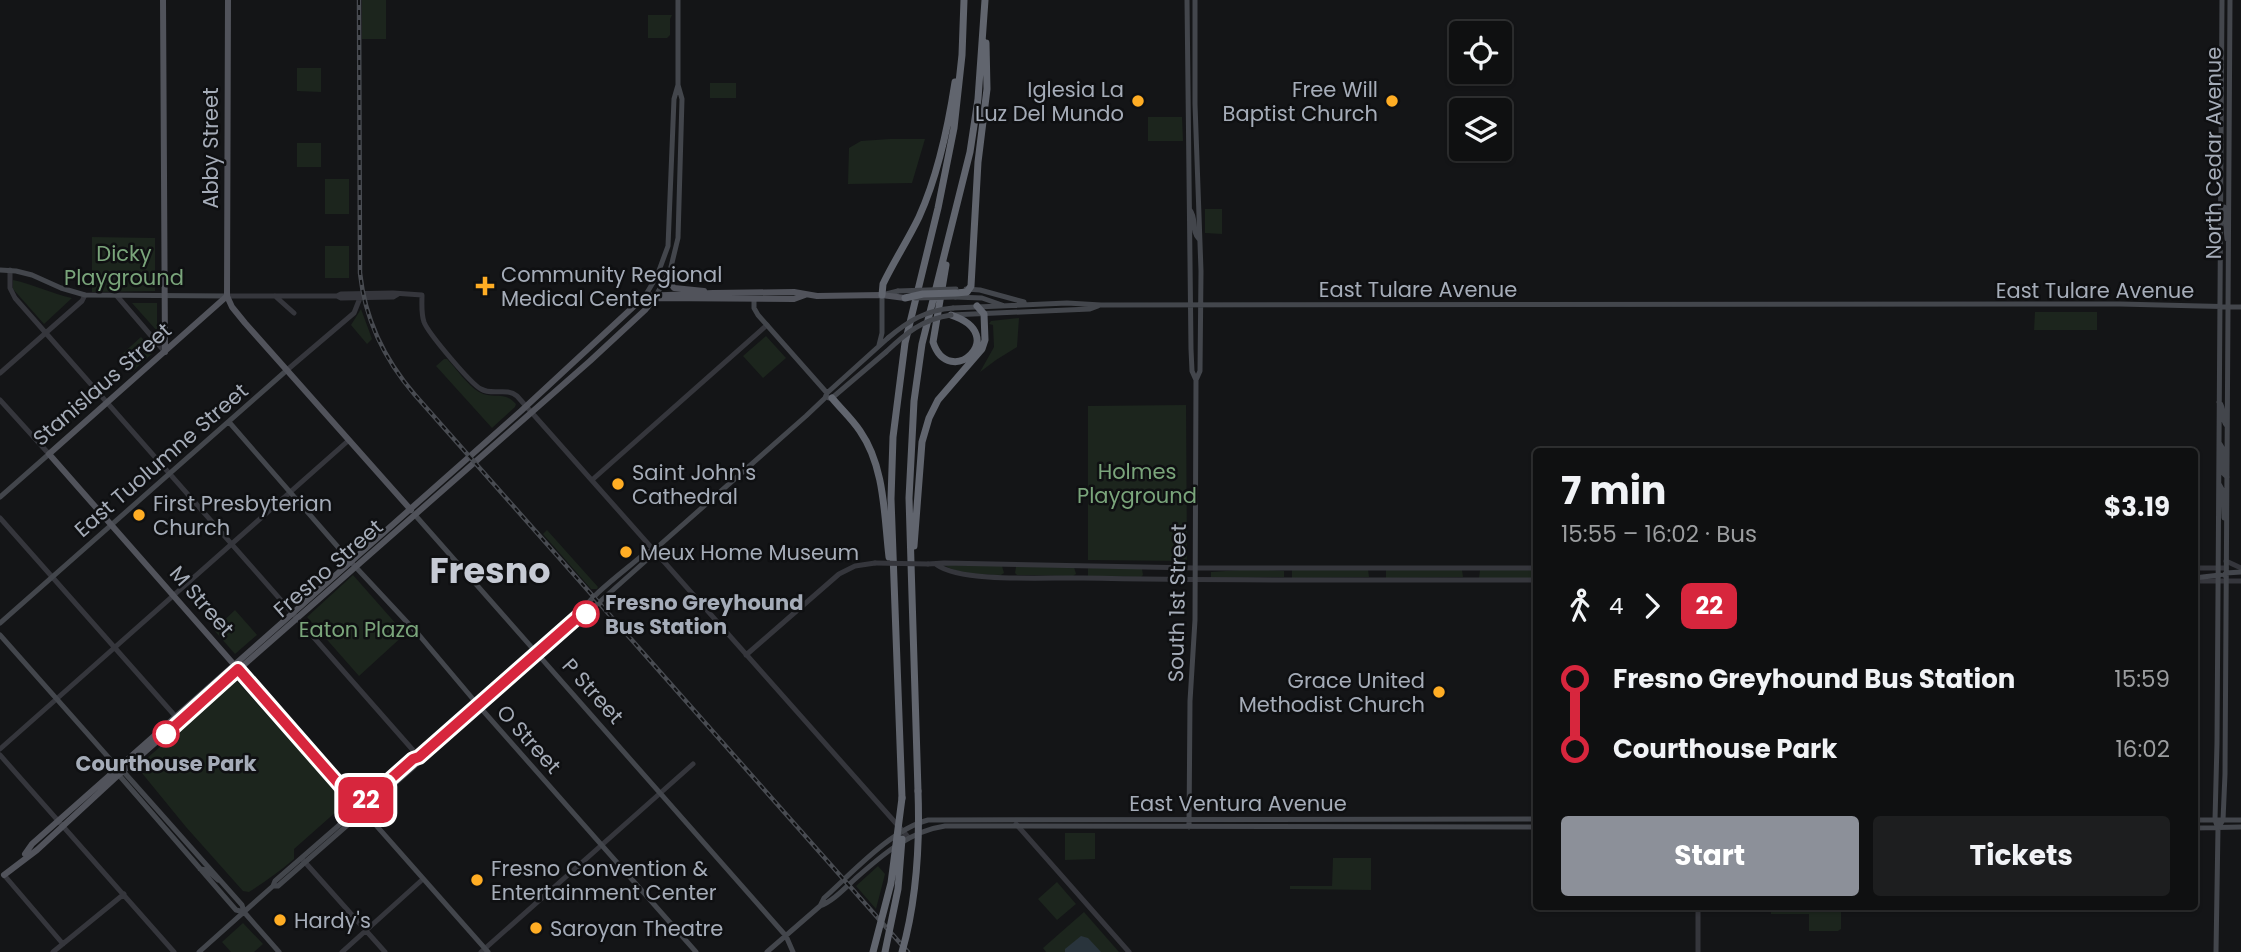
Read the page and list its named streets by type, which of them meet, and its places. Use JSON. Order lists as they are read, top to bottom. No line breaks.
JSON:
{"streets":{"main road":["Abby Street","North Cedar Avenue","East Tulare Avenue","Stanislaus Street","East Tuolumne Street","Fresno Street","M Street","South 1st Street","P Street","O Street","East Ventura Avenue"]},"crossings":[["Abby Street","Stanislaus Street"],["Abby Street","P Street"],["North Cedar Avenue","East Tulare Avenue"],["East Tulare Avenue","South 1st Street"],["Stanislaus Street","M Street"],["Stanislaus Street","P Street"],["East Tuolumne Street","M Street"],["East Tuolumne Street","P Street"],["East Tuolumne Street","O Street"],["Fresno Street","M Street"],["Fresno Street","P Street"],["Fresno Street","O Street"],["South 1st Street","East Ventura Avenue"]],"districts":["Fresno"],"parks":["Dicky Playground","Holmes Playground","Eaton Plaza"],"places":{"other":["Iglesia La Luz Del Mundo","Free Will Baptist Church","Saint John's Cathedral","First Presbyterian Church","Meux Home Museum","Fresno Greyhound Bus Station","Grace United Methodist Church","Courthouse Park","Fresno Convention & Entertainment Center","Hardy's","Saroyan Theatre"],"health":["Community Regional Medical Center"]},"lines":["bus line 22"],"page":{"on_map":"22","heading":["7 min","15:55 – 16:02 · Bus","$3.19"],"legs":["4","22"],"list":[{"name":"Fresno Greyhound Bus Station","value":"15:59"},{"name":"Courthouse Park","value":"16:02"}],"buttons":["Start","Tickets"]}}
